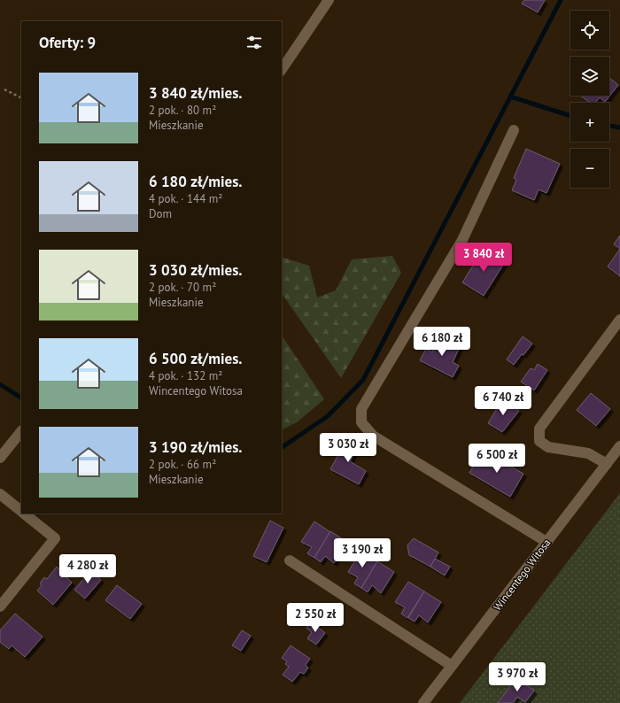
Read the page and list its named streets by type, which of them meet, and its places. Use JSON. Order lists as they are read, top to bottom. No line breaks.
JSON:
{"streets":{"street":["Wincentego Witosa"]},"page":{"map_buttons":["+","−"],"heading":"Oferty: 9","list":[{"name":"3 840 zł/mies.","note":"2 pok. · 80 m² · Mieszkanie"},{"name":"6 180 zł/mies.","note":"4 pok. · 144 m² · Dom"},{"name":"3 030 zł/mies.","note":"2 pok. · 70 m² · Mieszkanie"},{"name":"6 500 zł/mies.","note":"4 pok. · 132 m² · Wincentego Witosa"},{"name":"3 190 zł/mies.","note":"2 pok. · 66 m² · Mieszkanie"}],"price":["3 840 zł","6 180 zł","6 740 zł","3 030 zł","6 500 zł","3 190 zł","4 280 zł","2 550 zł","3 970 zł"]}}
